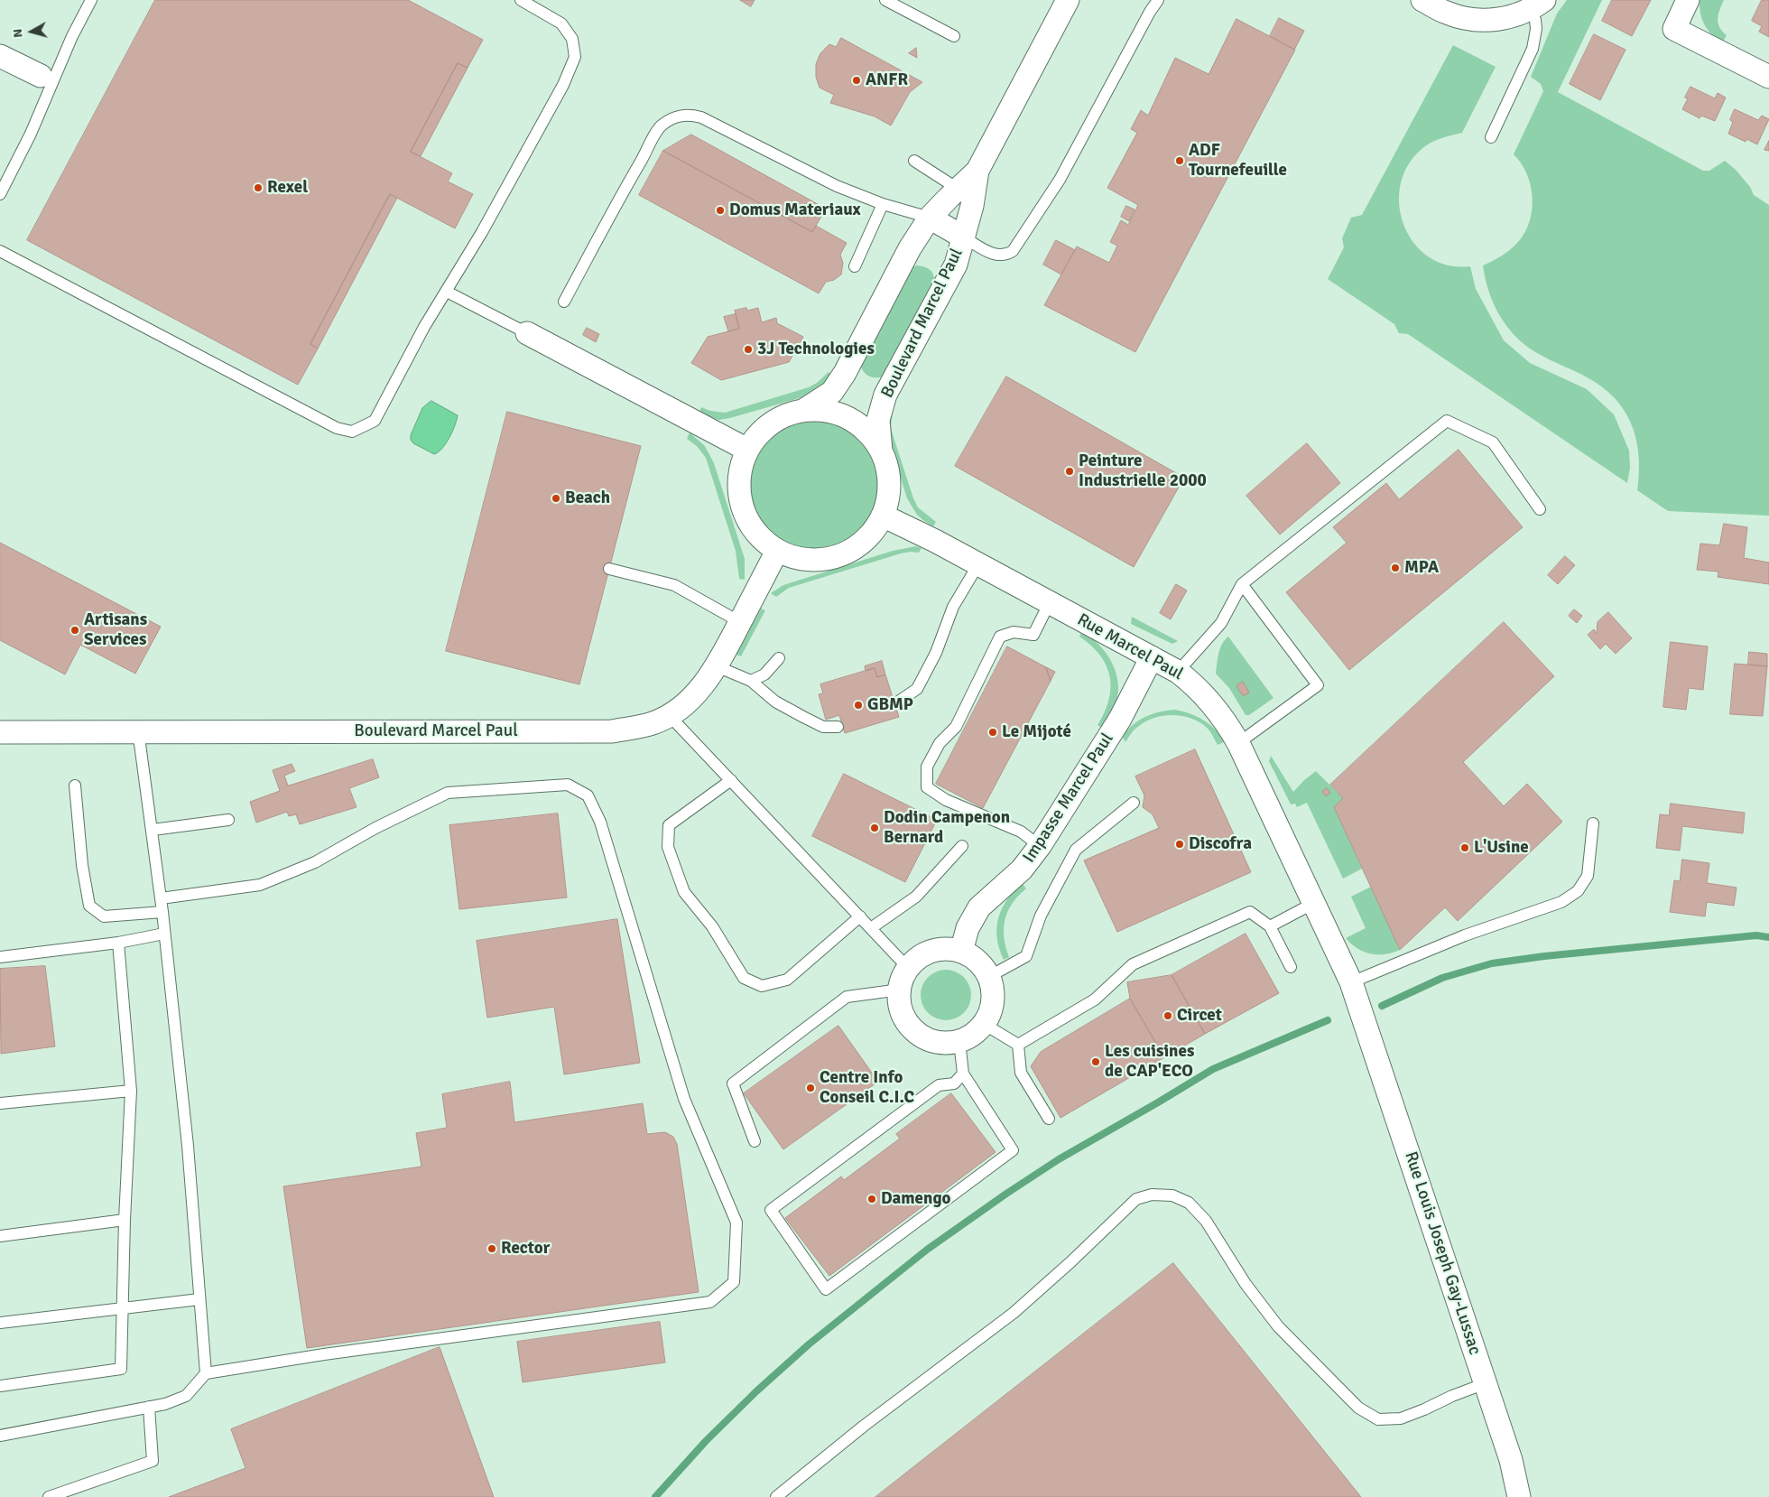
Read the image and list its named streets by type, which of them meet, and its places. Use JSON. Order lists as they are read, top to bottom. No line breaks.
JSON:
{"streets":{"street":["Boulevard Marcel Paul","Rue Marcel Paul","Impasse Marcel Paul","Rue Louis Joseph Gay-Lussac"]},"crossings":[["Boulevard Marcel Paul","Rue Marcel Paul"],["Rue Marcel Paul","Impasse Marcel Paul"],["Rue Marcel Paul","Rue Louis Joseph Gay-Lussac"]],"places":["ANFR","ADF Tournefeuille","Rexel","Domus Materiaux","3J Technologies","Peinture Industrielle 2000","Beach","MPA","Artisans Services","GBMP","Le Mijoté","Dodin Campenon Bernard","Discofra","L'Usine","Circet","Les cuisines de CAP'ECO","Centre Info Conseil C.I.C","Damengo","Rector"],"north":"left"}
